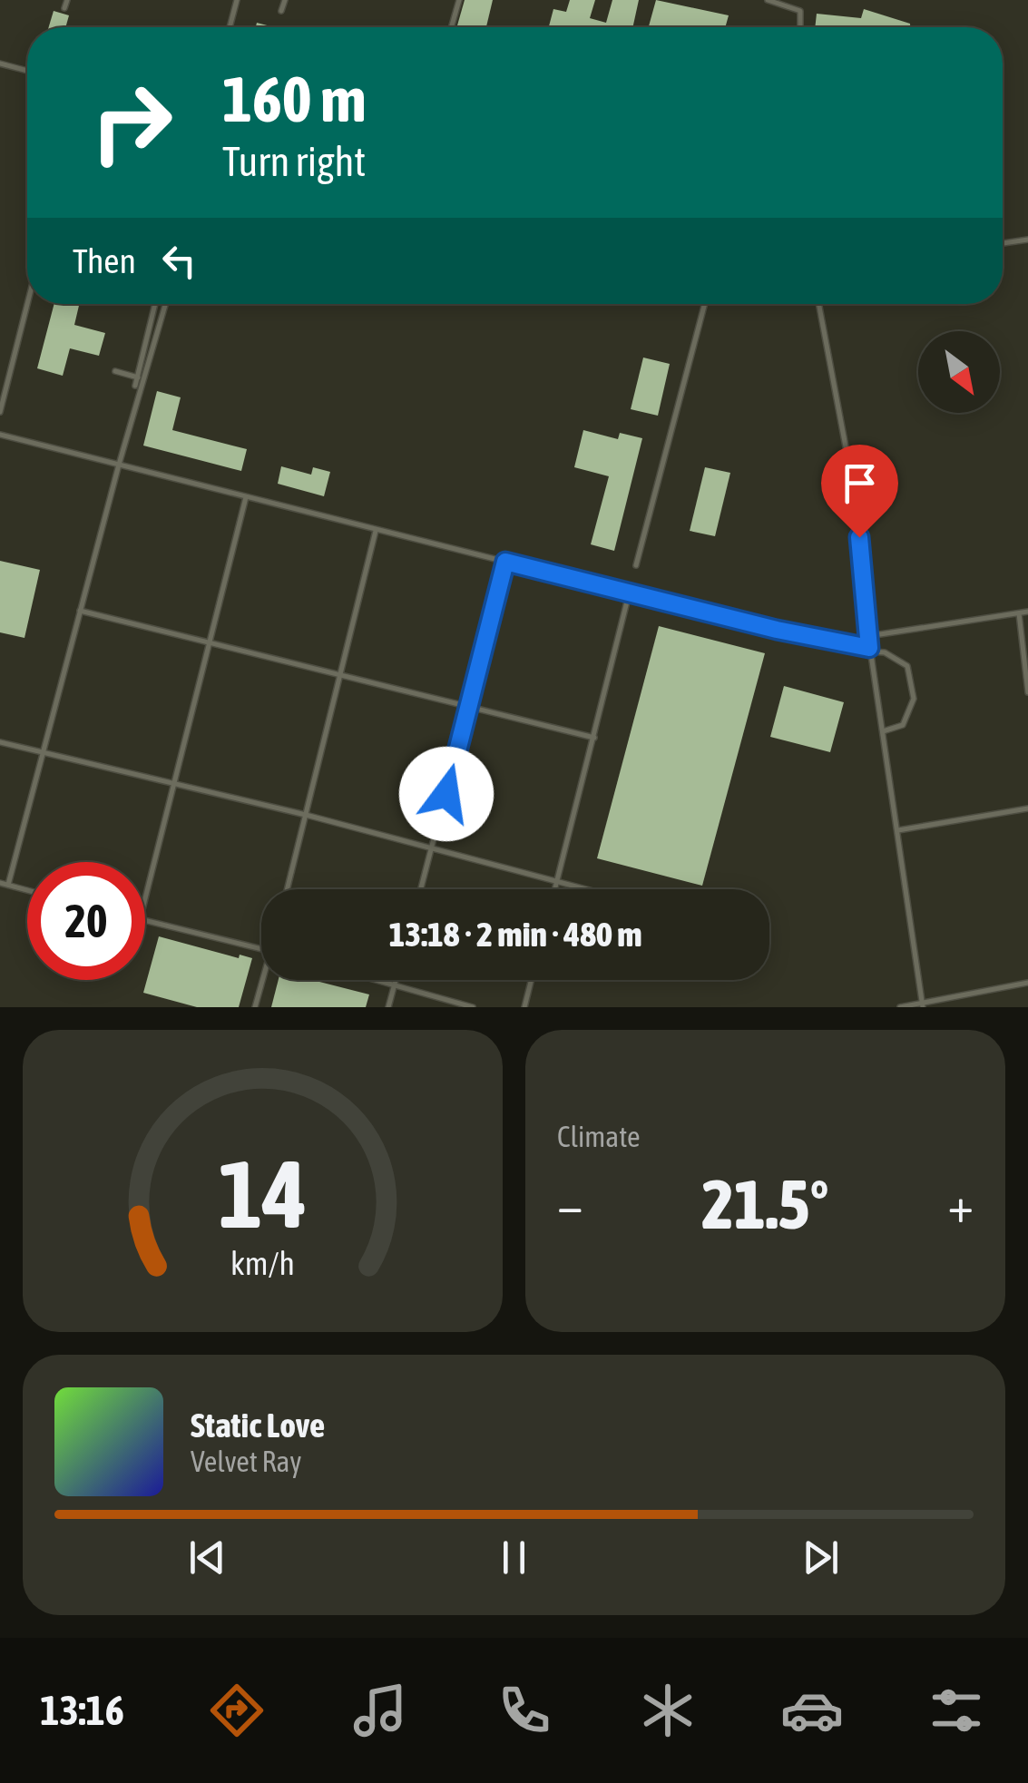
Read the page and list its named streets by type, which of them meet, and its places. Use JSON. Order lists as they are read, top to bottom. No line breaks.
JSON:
{"north":"bottom right","page":{"turn":["160 m","Turn right"],"then":"Then","limit":"20","trip":"13:18 · 2 min · 480 m","tile":"Climate","heat":["−","21.5°","+"],"song":["Static Love","Velvet Ray"],"tabs":"13:16","gauge":["14","km/h"]}}
